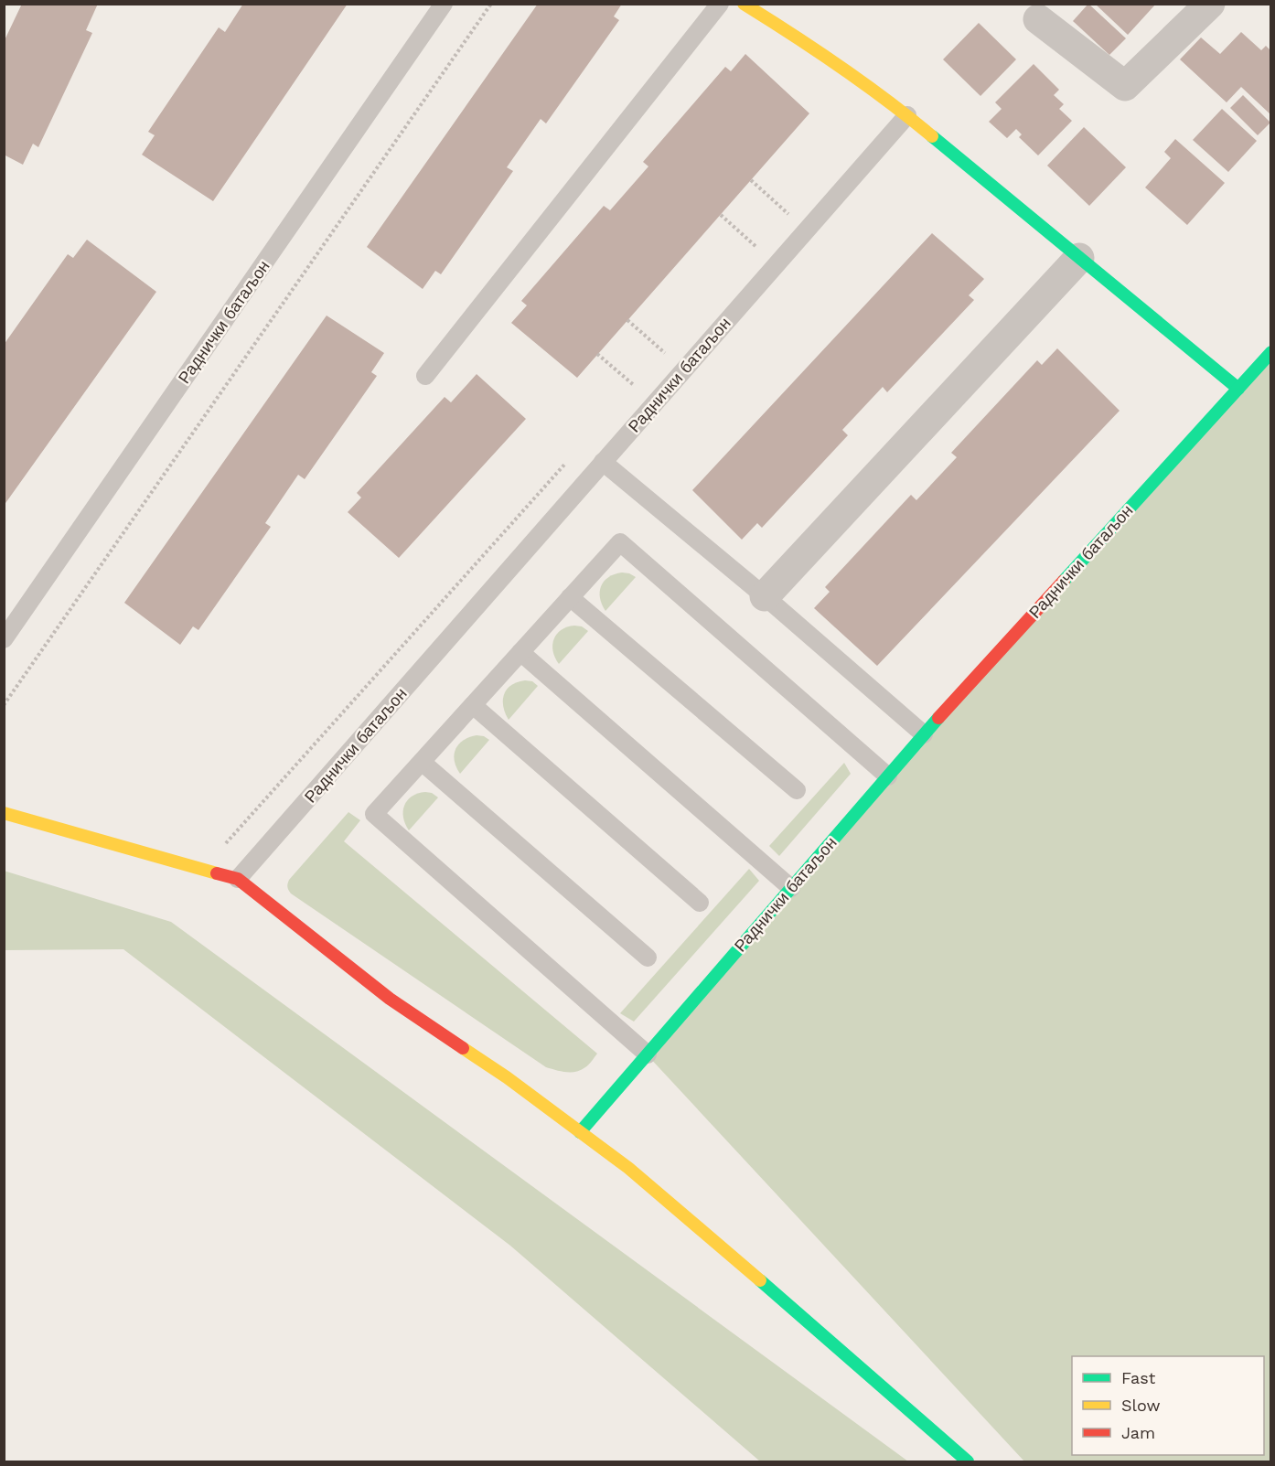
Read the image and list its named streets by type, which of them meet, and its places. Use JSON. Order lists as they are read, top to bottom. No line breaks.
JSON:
{"streets":{"street":["Раднички батаљон"]},"legend":["Fast","Slow","Jam"]}
